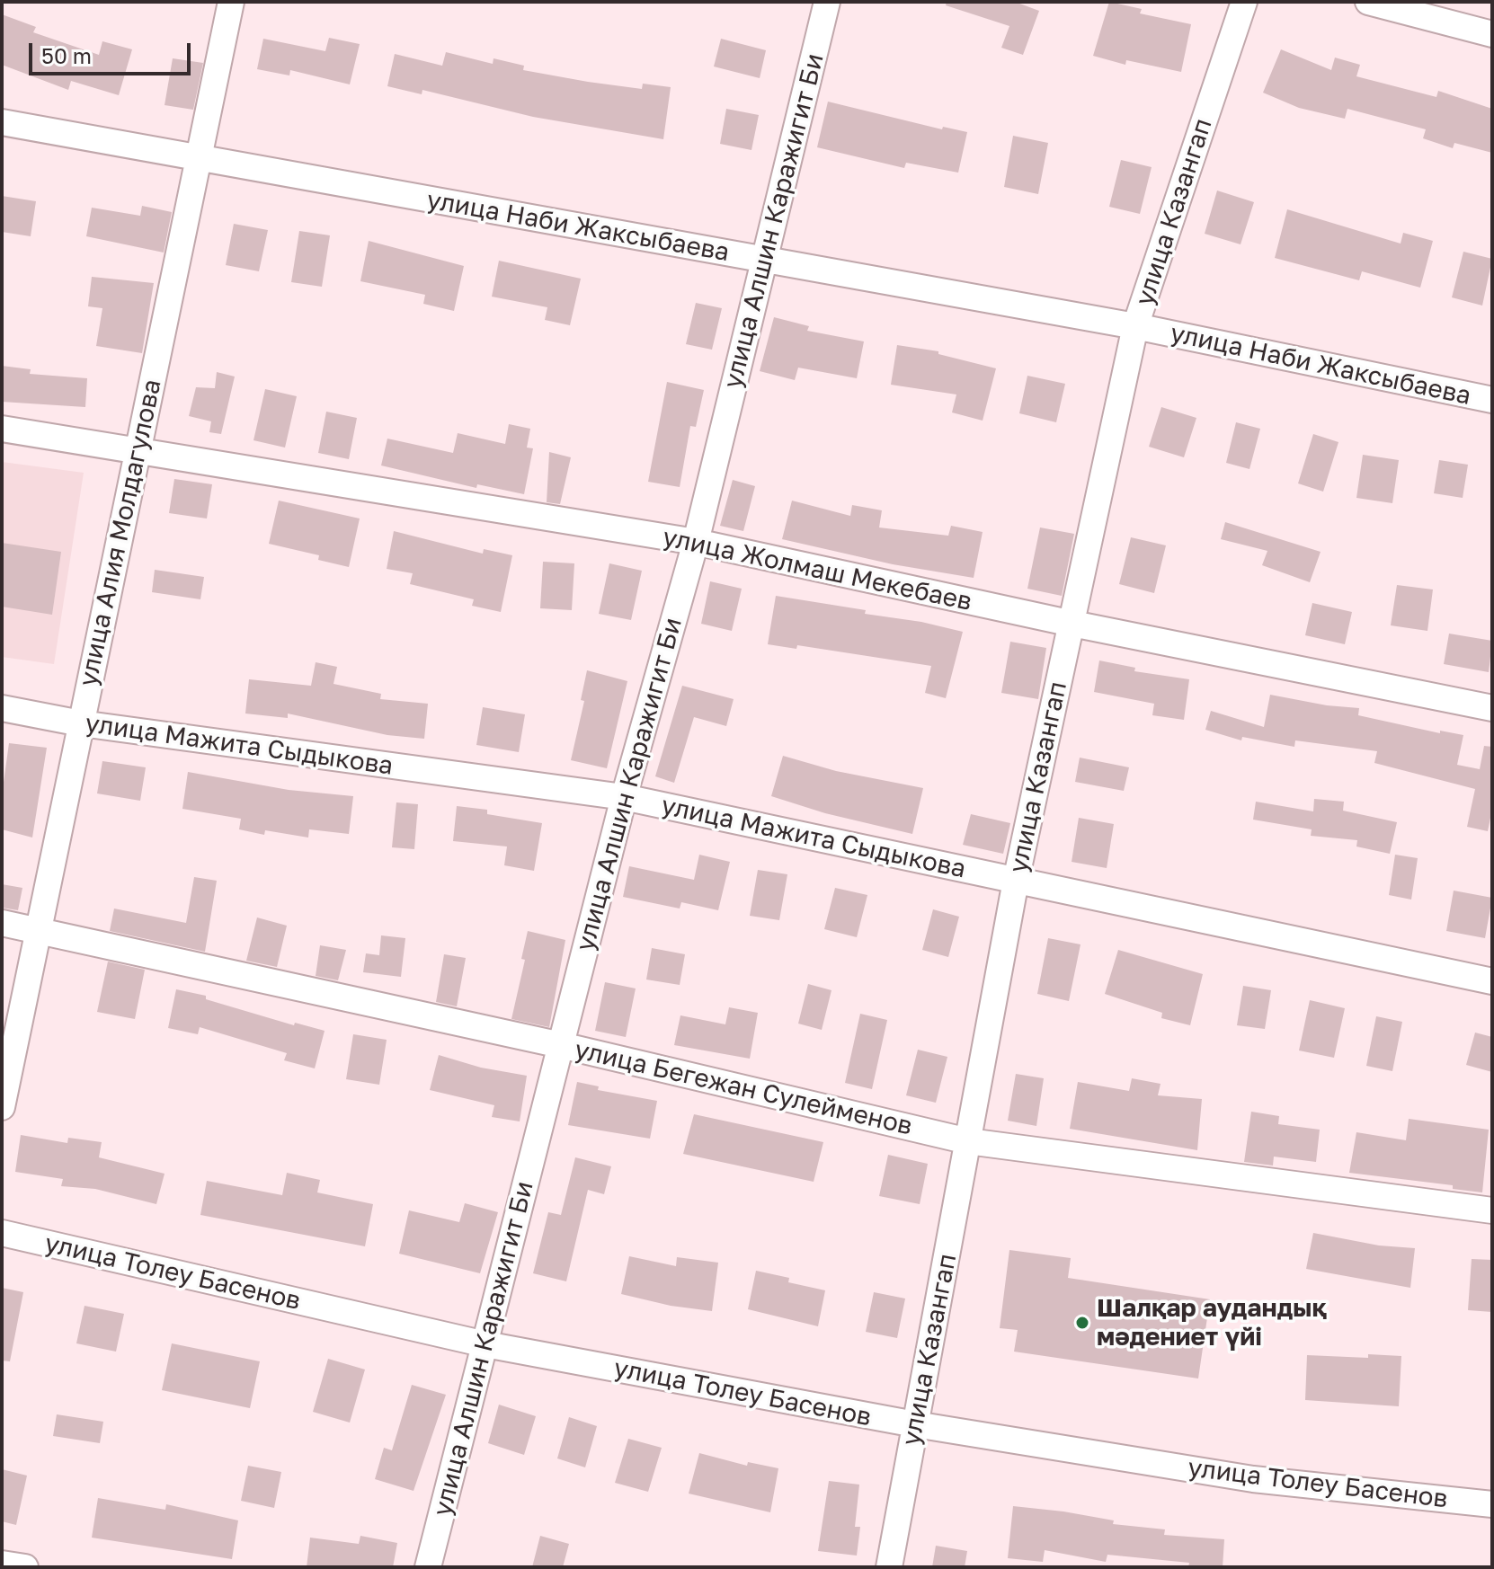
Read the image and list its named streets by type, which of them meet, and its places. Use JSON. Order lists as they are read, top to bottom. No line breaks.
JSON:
{"streets":{"street":["улица Казангап","улица Алшин Каражигит Би","улица Наби Жаксыбаева","улица Алия Молдагулова","улица Жолмаш Мекебаев","улица Мажита Сыдыкова","улица Бегежан Сулейменов","улица Толеу Басенов"]},"crossings":[["улица Казангап","улица Наби Жаксыбаева"],["улица Казангап","улица Жолмаш Мекебаев"],["улица Казангап","улица Мажита Сыдыкова"],["улица Казангап","улица Бегежан Сулейменов"],["улица Казангап","улица Толеу Басенов"],["улица Алшин Каражигит Би","улица Наби Жаксыбаева"],["улица Алшин Каражигит Би","улица Жолмаш Мекебаев"],["улица Алшин Каражигит Би","улица Мажита Сыдыкова"],["улица Алшин Каражигит Би","улица Бегежан Сулейменов"],["улица Алшин Каражигит Би","улица Толеу Басенов"],["улица Наби Жаксыбаева","улица Алия Молдагулова"],["улица Алия Молдагулова","улица Жолмаш Мекебаев"],["улица Алия Молдагулова","улица Мажита Сыдыкова"],["улица Алия Молдагулова","улица Бегежан Сулейменов"]],"places":["Шалқар аудандық мәдениет үйі"],"scale_bar":"50 m"}
